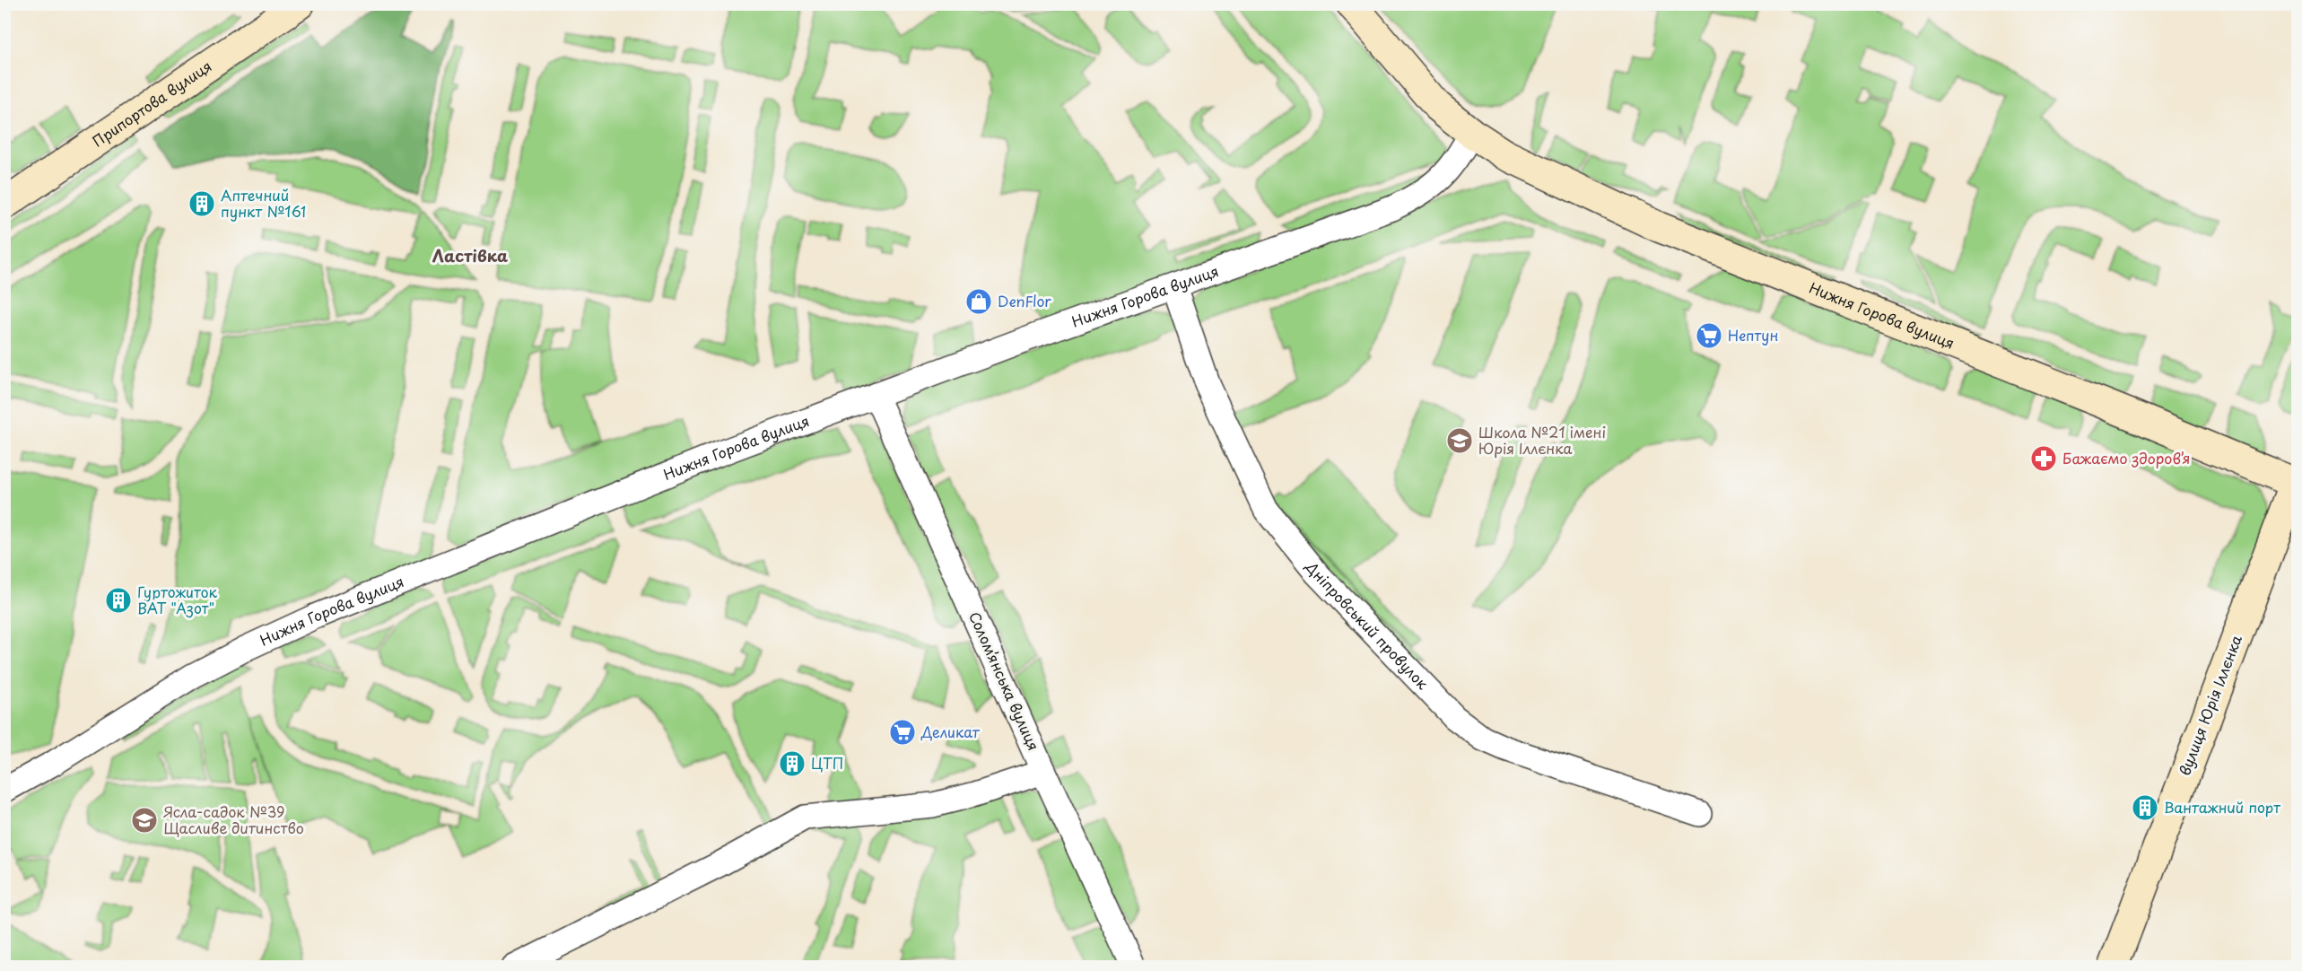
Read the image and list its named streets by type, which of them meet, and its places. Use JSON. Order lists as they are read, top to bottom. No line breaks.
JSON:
{"streets":{"street":["Припортова вулиця","Нижня Горова вулиця","Дніпровський провулок","Соломʼянська вулиця","вулиця Юрія Іллєнка"]},"crossings":[["Нижня Горова вулиця","Дніпровський провулок"],["Нижня Горова вулиця","Соломʼянська вулиця"],["Нижня Горова вулиця","вулиця Юрія Іллєнка"]],"districts":["Ластівка"],"places":{"building":["Аптечний пункт №161","Гуртожиток ВАТ \"Азот\"","ЦТП","Вантажний порт"],"shop":["DenFlor"],"supermarket":["Нептун","Деликат"],"school or university":["Школа №21 імені Юрія Іллєнка","Ясла-садок №39 Щасливе дитинство"],"pharmacy":["Бажаємо здоровʼя"]}}
